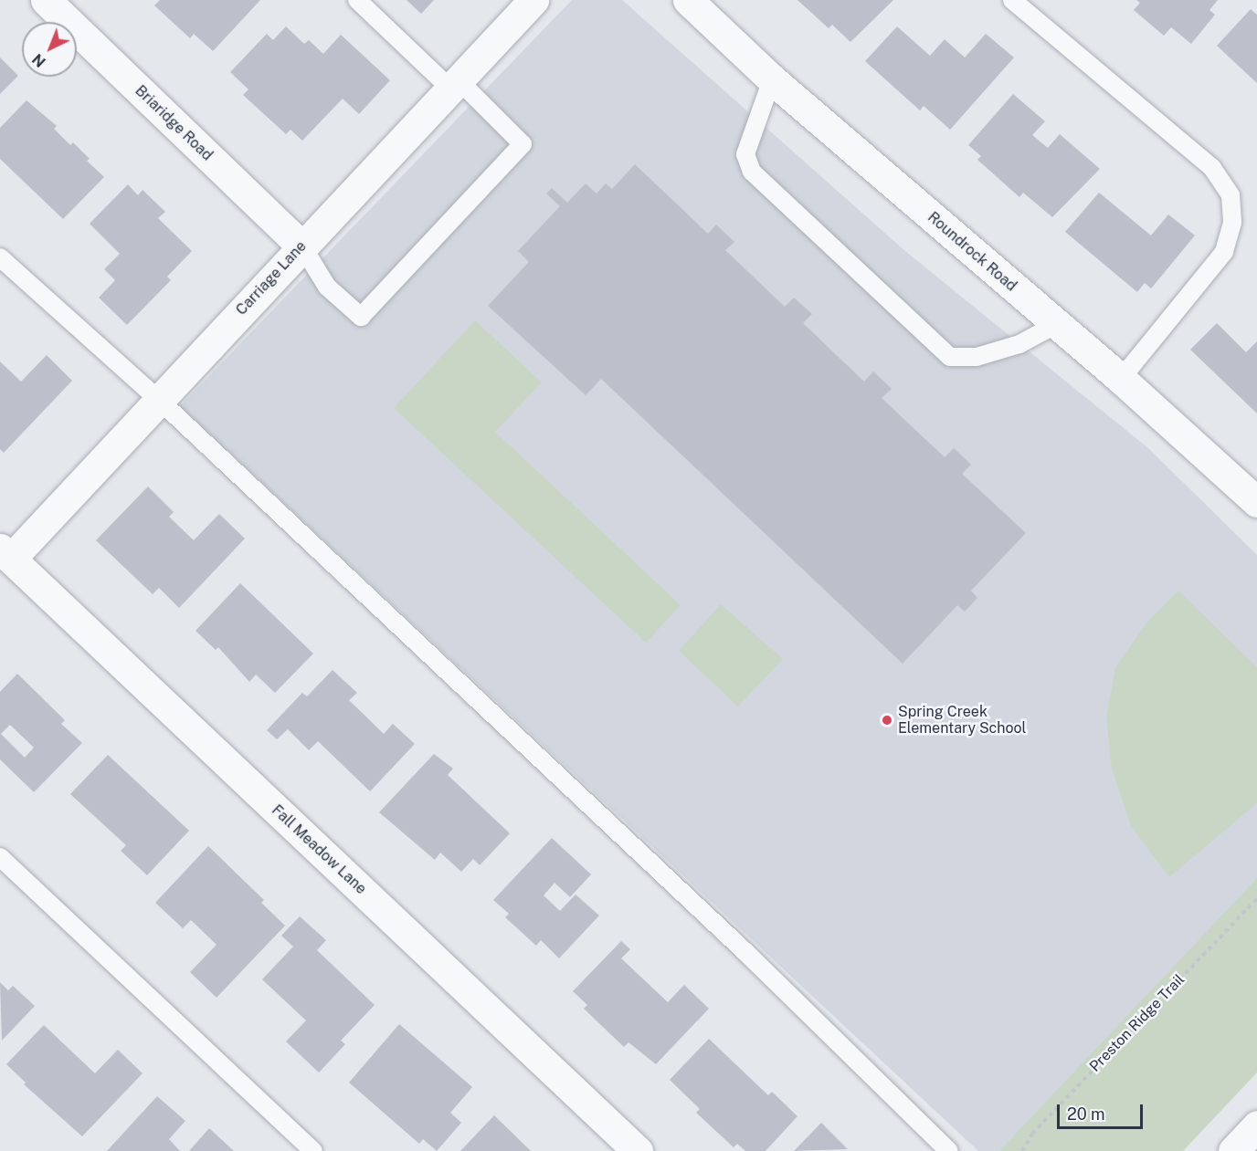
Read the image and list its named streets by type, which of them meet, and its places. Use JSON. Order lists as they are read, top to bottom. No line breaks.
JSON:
{"streets":{"street":["Briaridge Road","Roundrock Road","Carriage Lane","Fall Meadow Lane"],"path":["Preston Ridge Trail"]},"crossings":[["Briaridge Road","Carriage Lane"],["Carriage Lane","Fall Meadow Lane"]],"places":["Spring Creek Elementary School"],"scale_bar":"20 m","north":"bottom left"}
